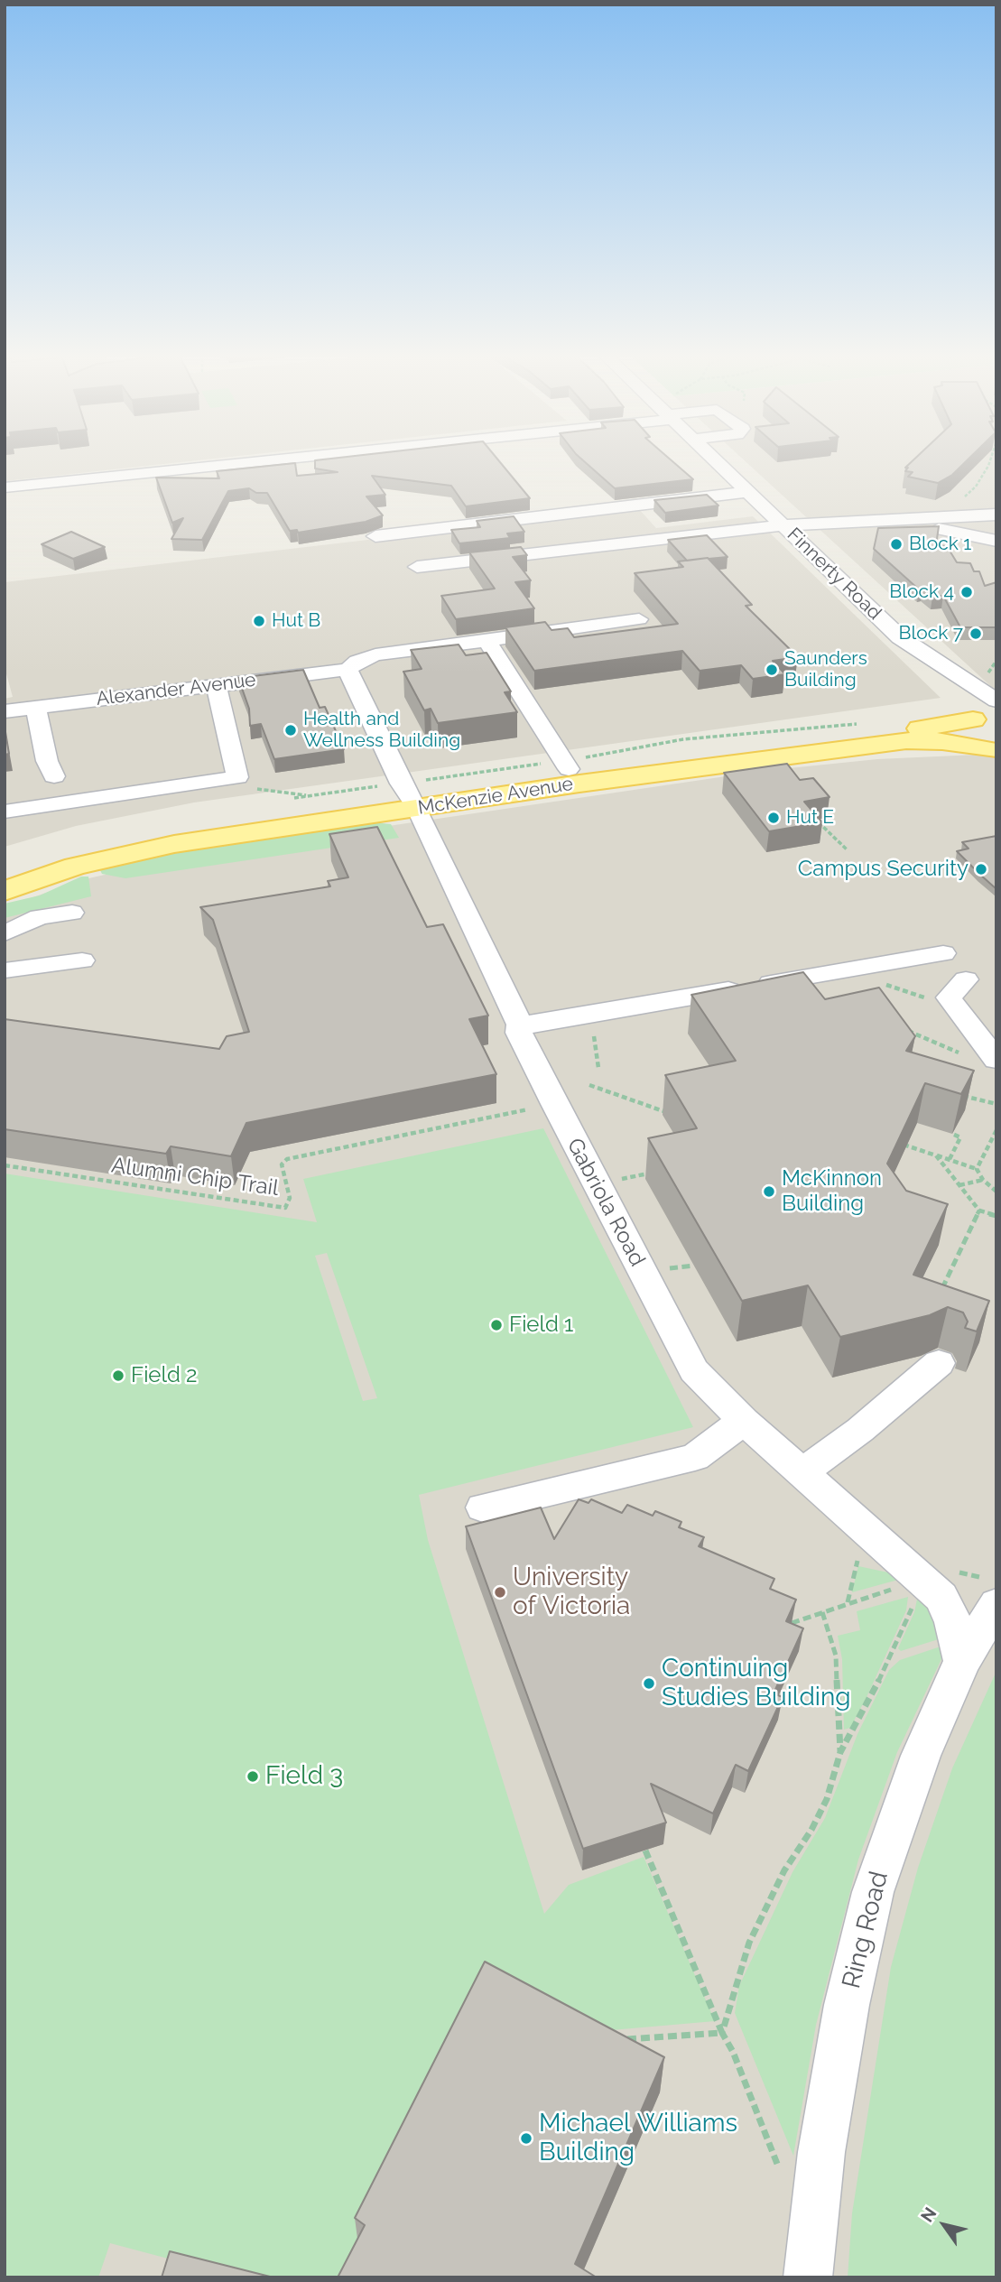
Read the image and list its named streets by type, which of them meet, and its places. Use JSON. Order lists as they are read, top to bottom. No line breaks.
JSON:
{"streets":{"main road":["McKenzie Avenue"],"street":["Finnerty Road","Alexander Avenue","Gabriola Road","Ring Road"],"path":["Alumni Chip Trail"]},"crossings":[["Finnerty Road","McKenzie Avenue"],["Alexander Avenue","Gabriola Road"],["McKenzie Avenue","Gabriola Road"],["Alumni Chip Trail","Gabriola Road"],["Gabriola Road","Ring Road"]],"places":["Block 1","Block 4","Hut B","Block 7","Saunders Building","Health and Wellness Building","Hut E","Campus Security","McKinnon Building","Field 1","Field 2","University of Victoria","Continuing Studies Building","Field 3","Michael Williams Building"],"north":"top left"}
